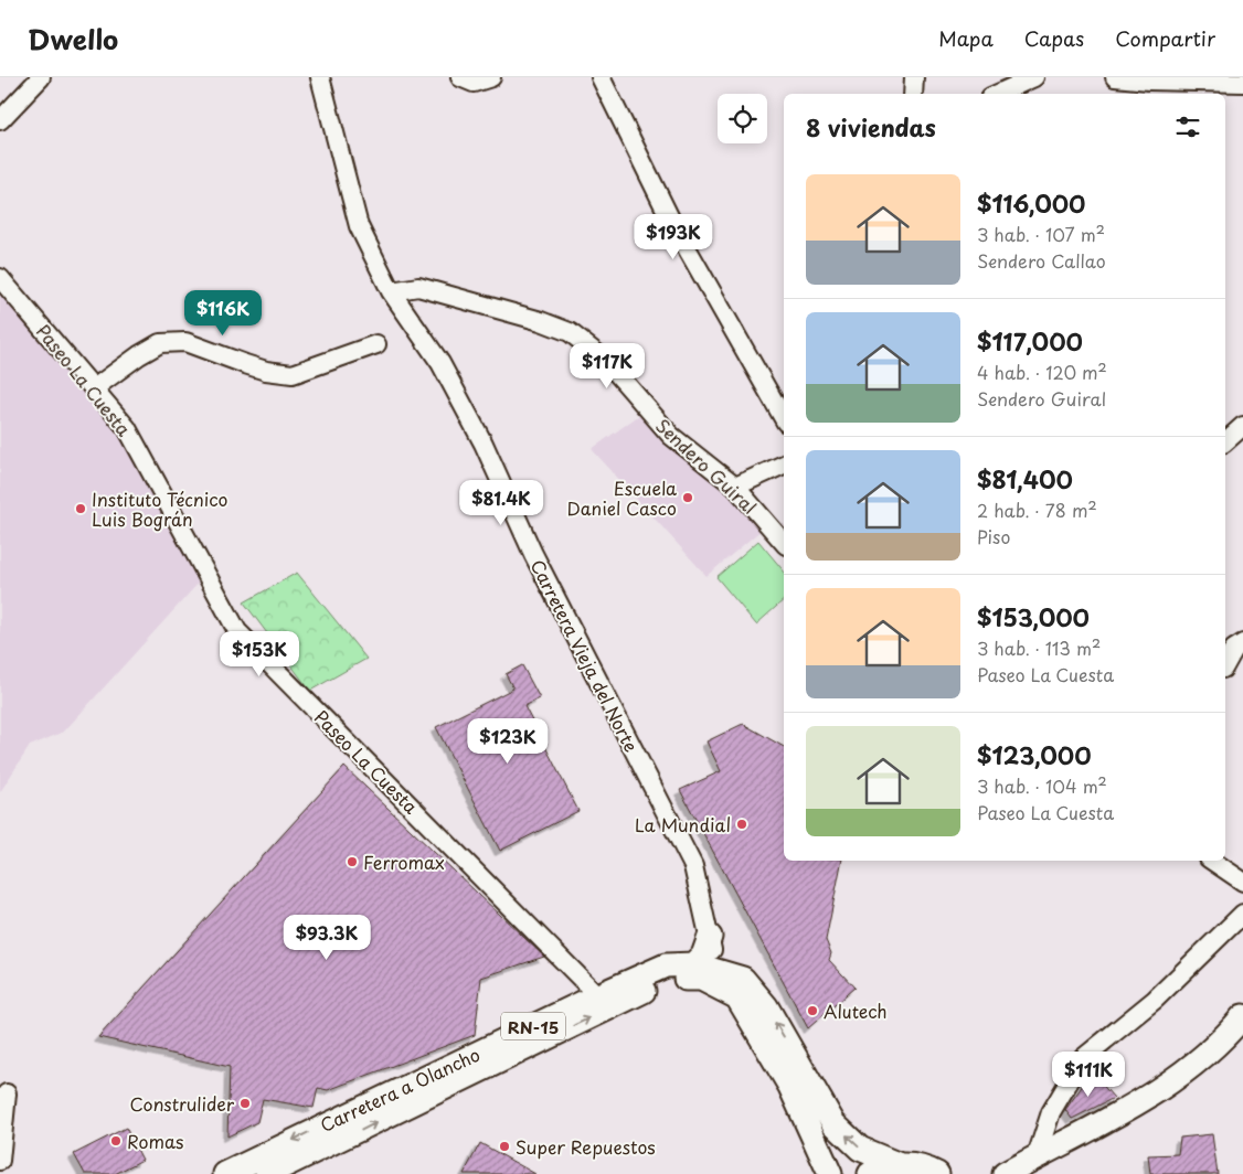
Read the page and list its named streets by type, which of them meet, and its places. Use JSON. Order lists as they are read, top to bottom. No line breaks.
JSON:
{"streets":{"main road":["RN-15","Carretera a Olancho"],"street":["Paseo La Cuesta","Sendero Guiral","Carretera Vieja del Norte"]},"crossings":[["Paseo La Cuesta","Carretera a Olancho"],["Sendero Guiral","Carretera Vieja del Norte"],["RN-15","Carretera a Olancho"]],"places":["Escuela Daniel Casco","Instituto Técnico Luis Bográn","La Mundial","Ferromax","Alutech","Construlider","Romas","Super Repuestos"],"page":{"header":"Dwello","nav":["Mapa","Capas","Compartir"],"heading":"8 viviendas","list":[{"name":"$116,000","note":"3 hab. · 107 m² · Sendero Callao"},{"name":"$117,000","note":"4 hab. · 120 m² · Sendero Guiral"},{"name":"$81,400","note":"2 hab. · 78 m² · Piso"},{"name":"$153,000","note":"3 hab. · 113 m² · Paseo La Cuesta"},{"name":"$123,000","note":"3 hab. · 104 m² · Paseo La Cuesta"}],"price":["$193K","$116K","$117K","$81.4K","$153K","$123K","$93.3K","$111K"]}}
